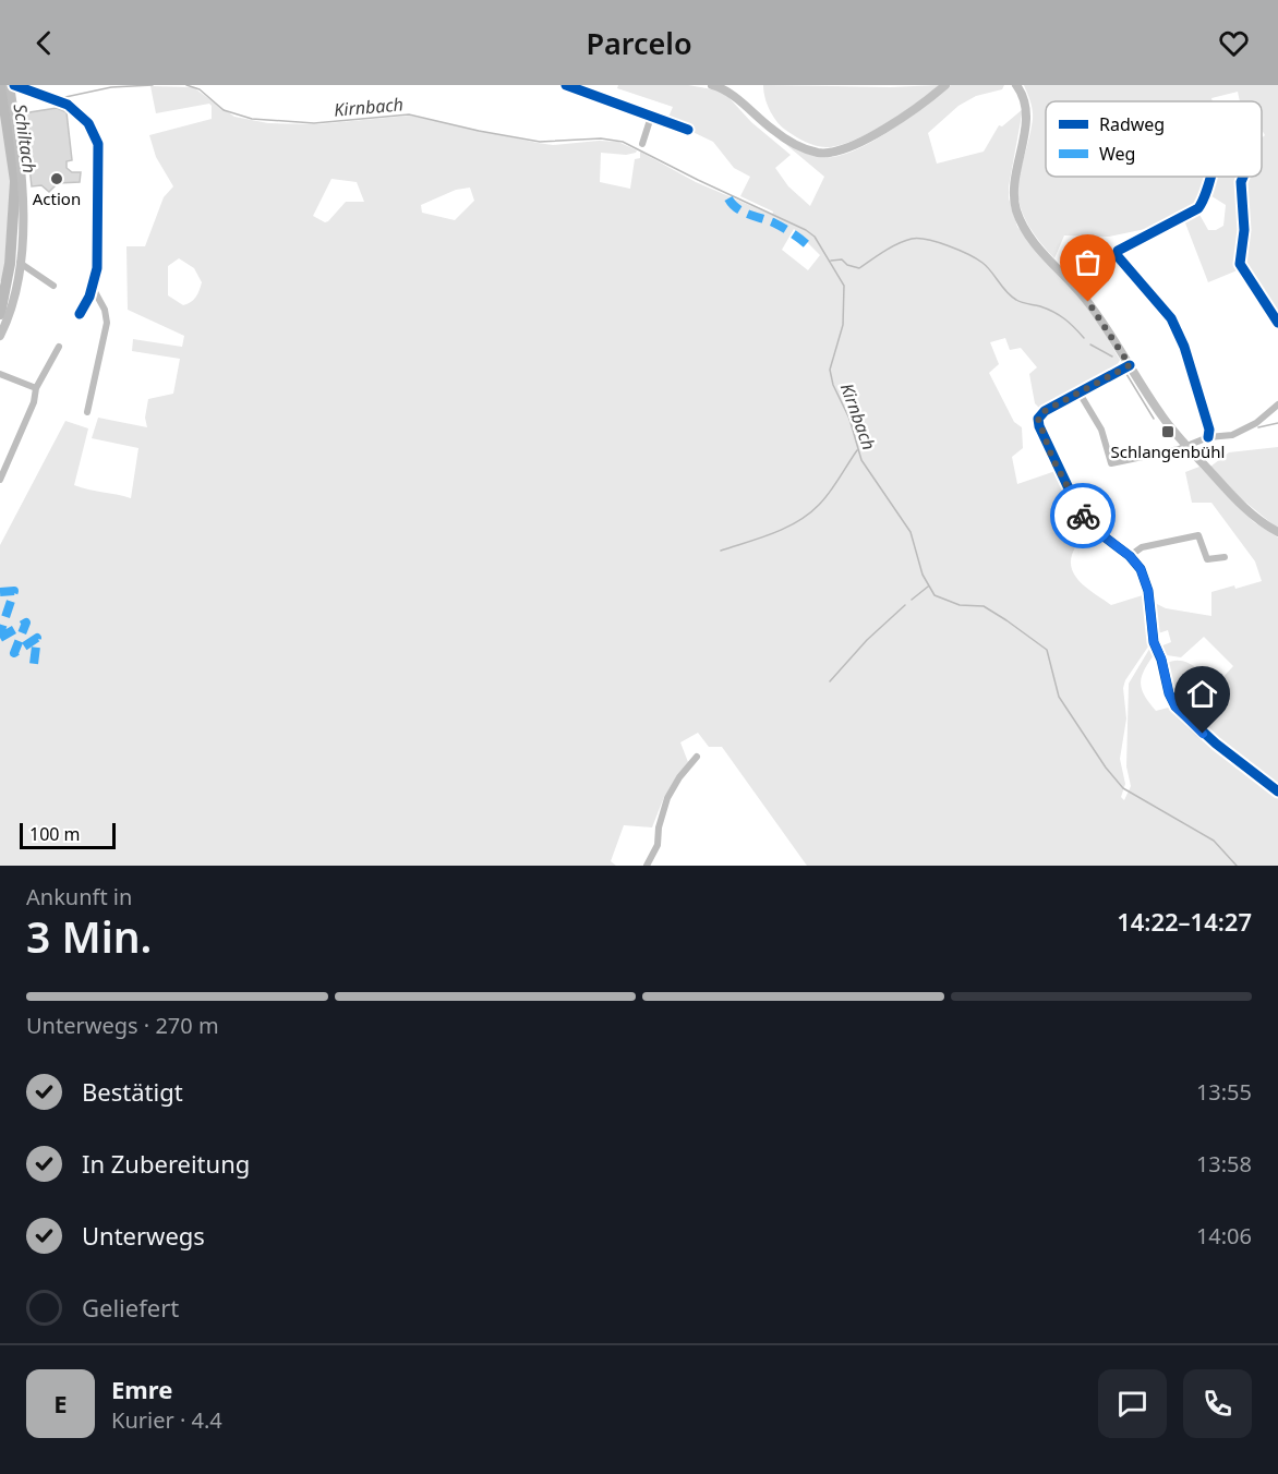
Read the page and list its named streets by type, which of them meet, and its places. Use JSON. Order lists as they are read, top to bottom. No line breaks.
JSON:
{"water":["Kirnbach","Schiltach"],"places":{"other":["Action"],"transit":["Schlangenbühl"]},"legend":["Radweg","Weg"],"scale_bar":"100 m","page":{"header":"Parcelo","scale":"100 m","heading":["3 Min.","Ankunft in","14:22–14:27"],"panel":["Emre","Kurier · 4.4"],"bar":"Unterwegs · 270 m","list":[["Bestätigt","13:55"],["In Zubereitung","13:58"],["Unterwegs","14:06"],"Geliefert"],"round":"E"}}
